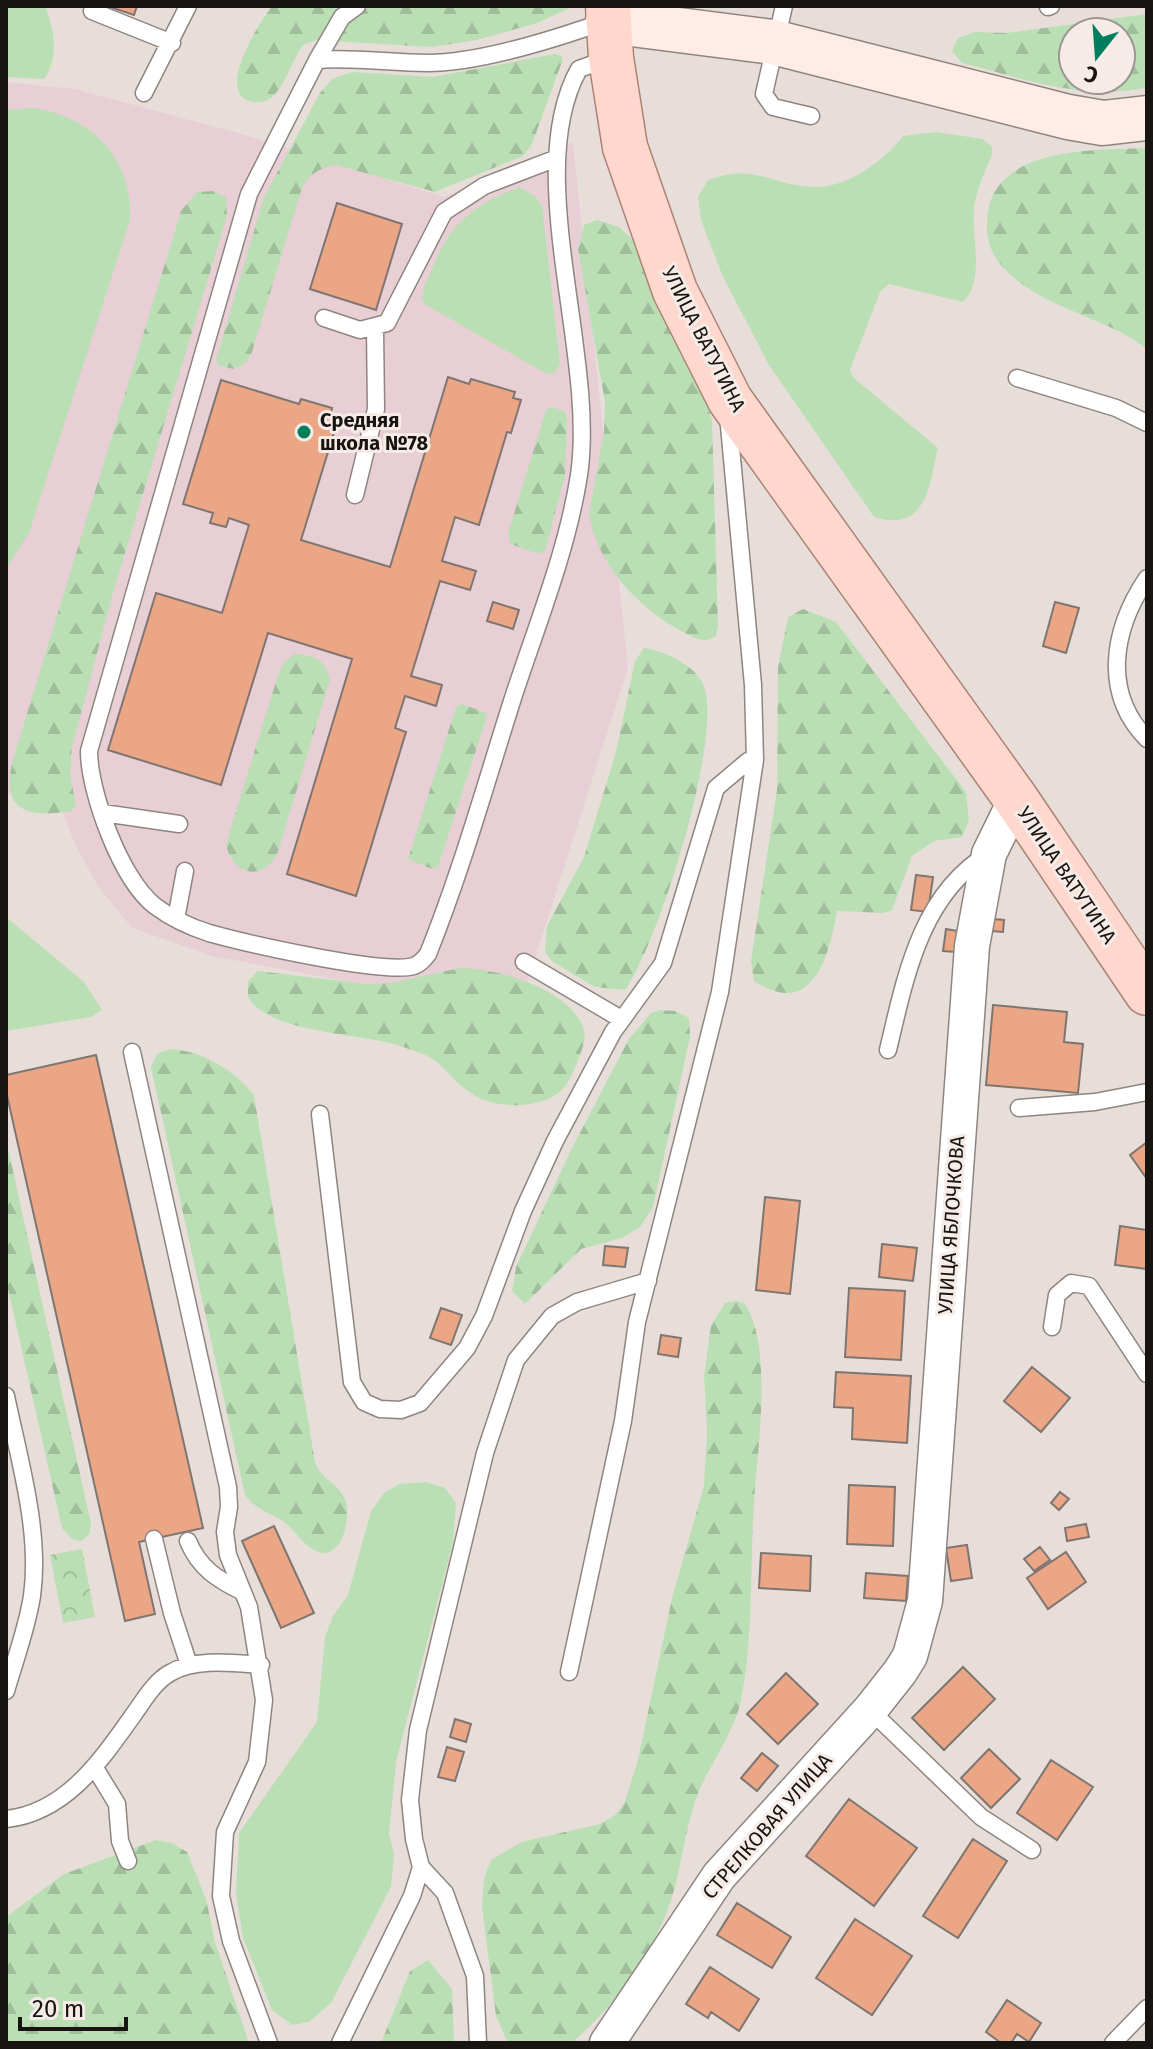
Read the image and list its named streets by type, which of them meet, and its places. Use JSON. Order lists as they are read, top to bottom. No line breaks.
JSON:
{"streets":{"main road":["УЛИЦА ВАТУТИНА"],"street":["УЛИЦА ЯБЛОЧКОВА","СТРЕЛКОВАЯ УЛИЦА"]},"crossings":[["УЛИЦА ВАТУТИНА","УЛИЦА ЯБЛОЧКОВА"],["УЛИЦА ЯБЛОЧКОВА","СТРЕЛКОВАЯ УЛИЦА"]],"places":["Средняя школа №78"],"scale_bar":"20 m","north":"bottom"}
